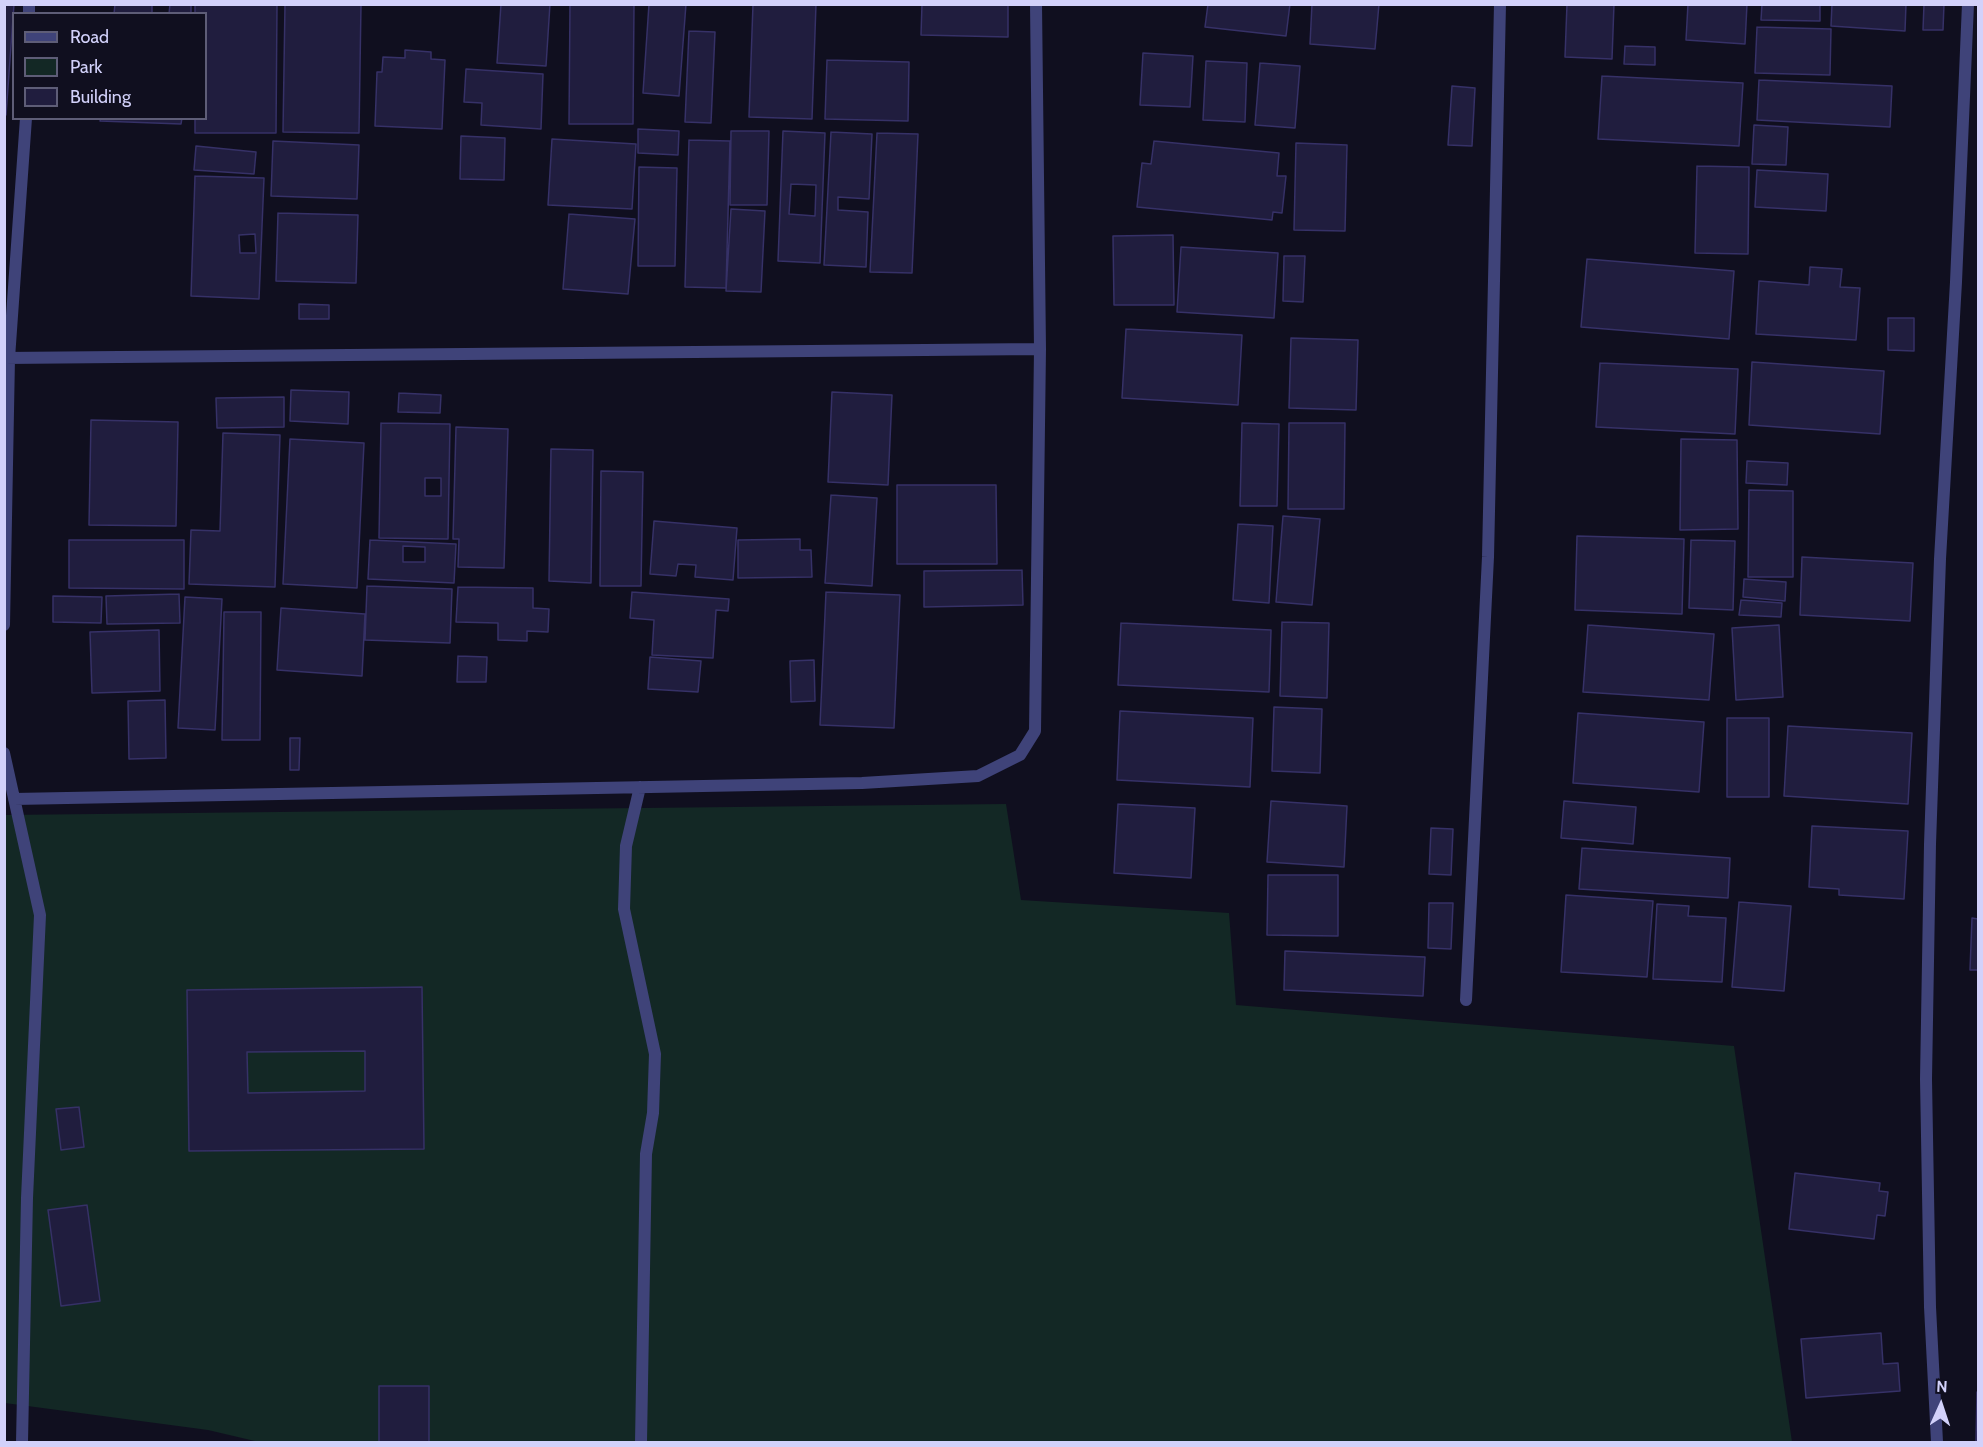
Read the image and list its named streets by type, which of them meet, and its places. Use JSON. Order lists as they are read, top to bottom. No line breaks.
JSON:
{"legend":["Road","Park","Building"],"north":"top"}
